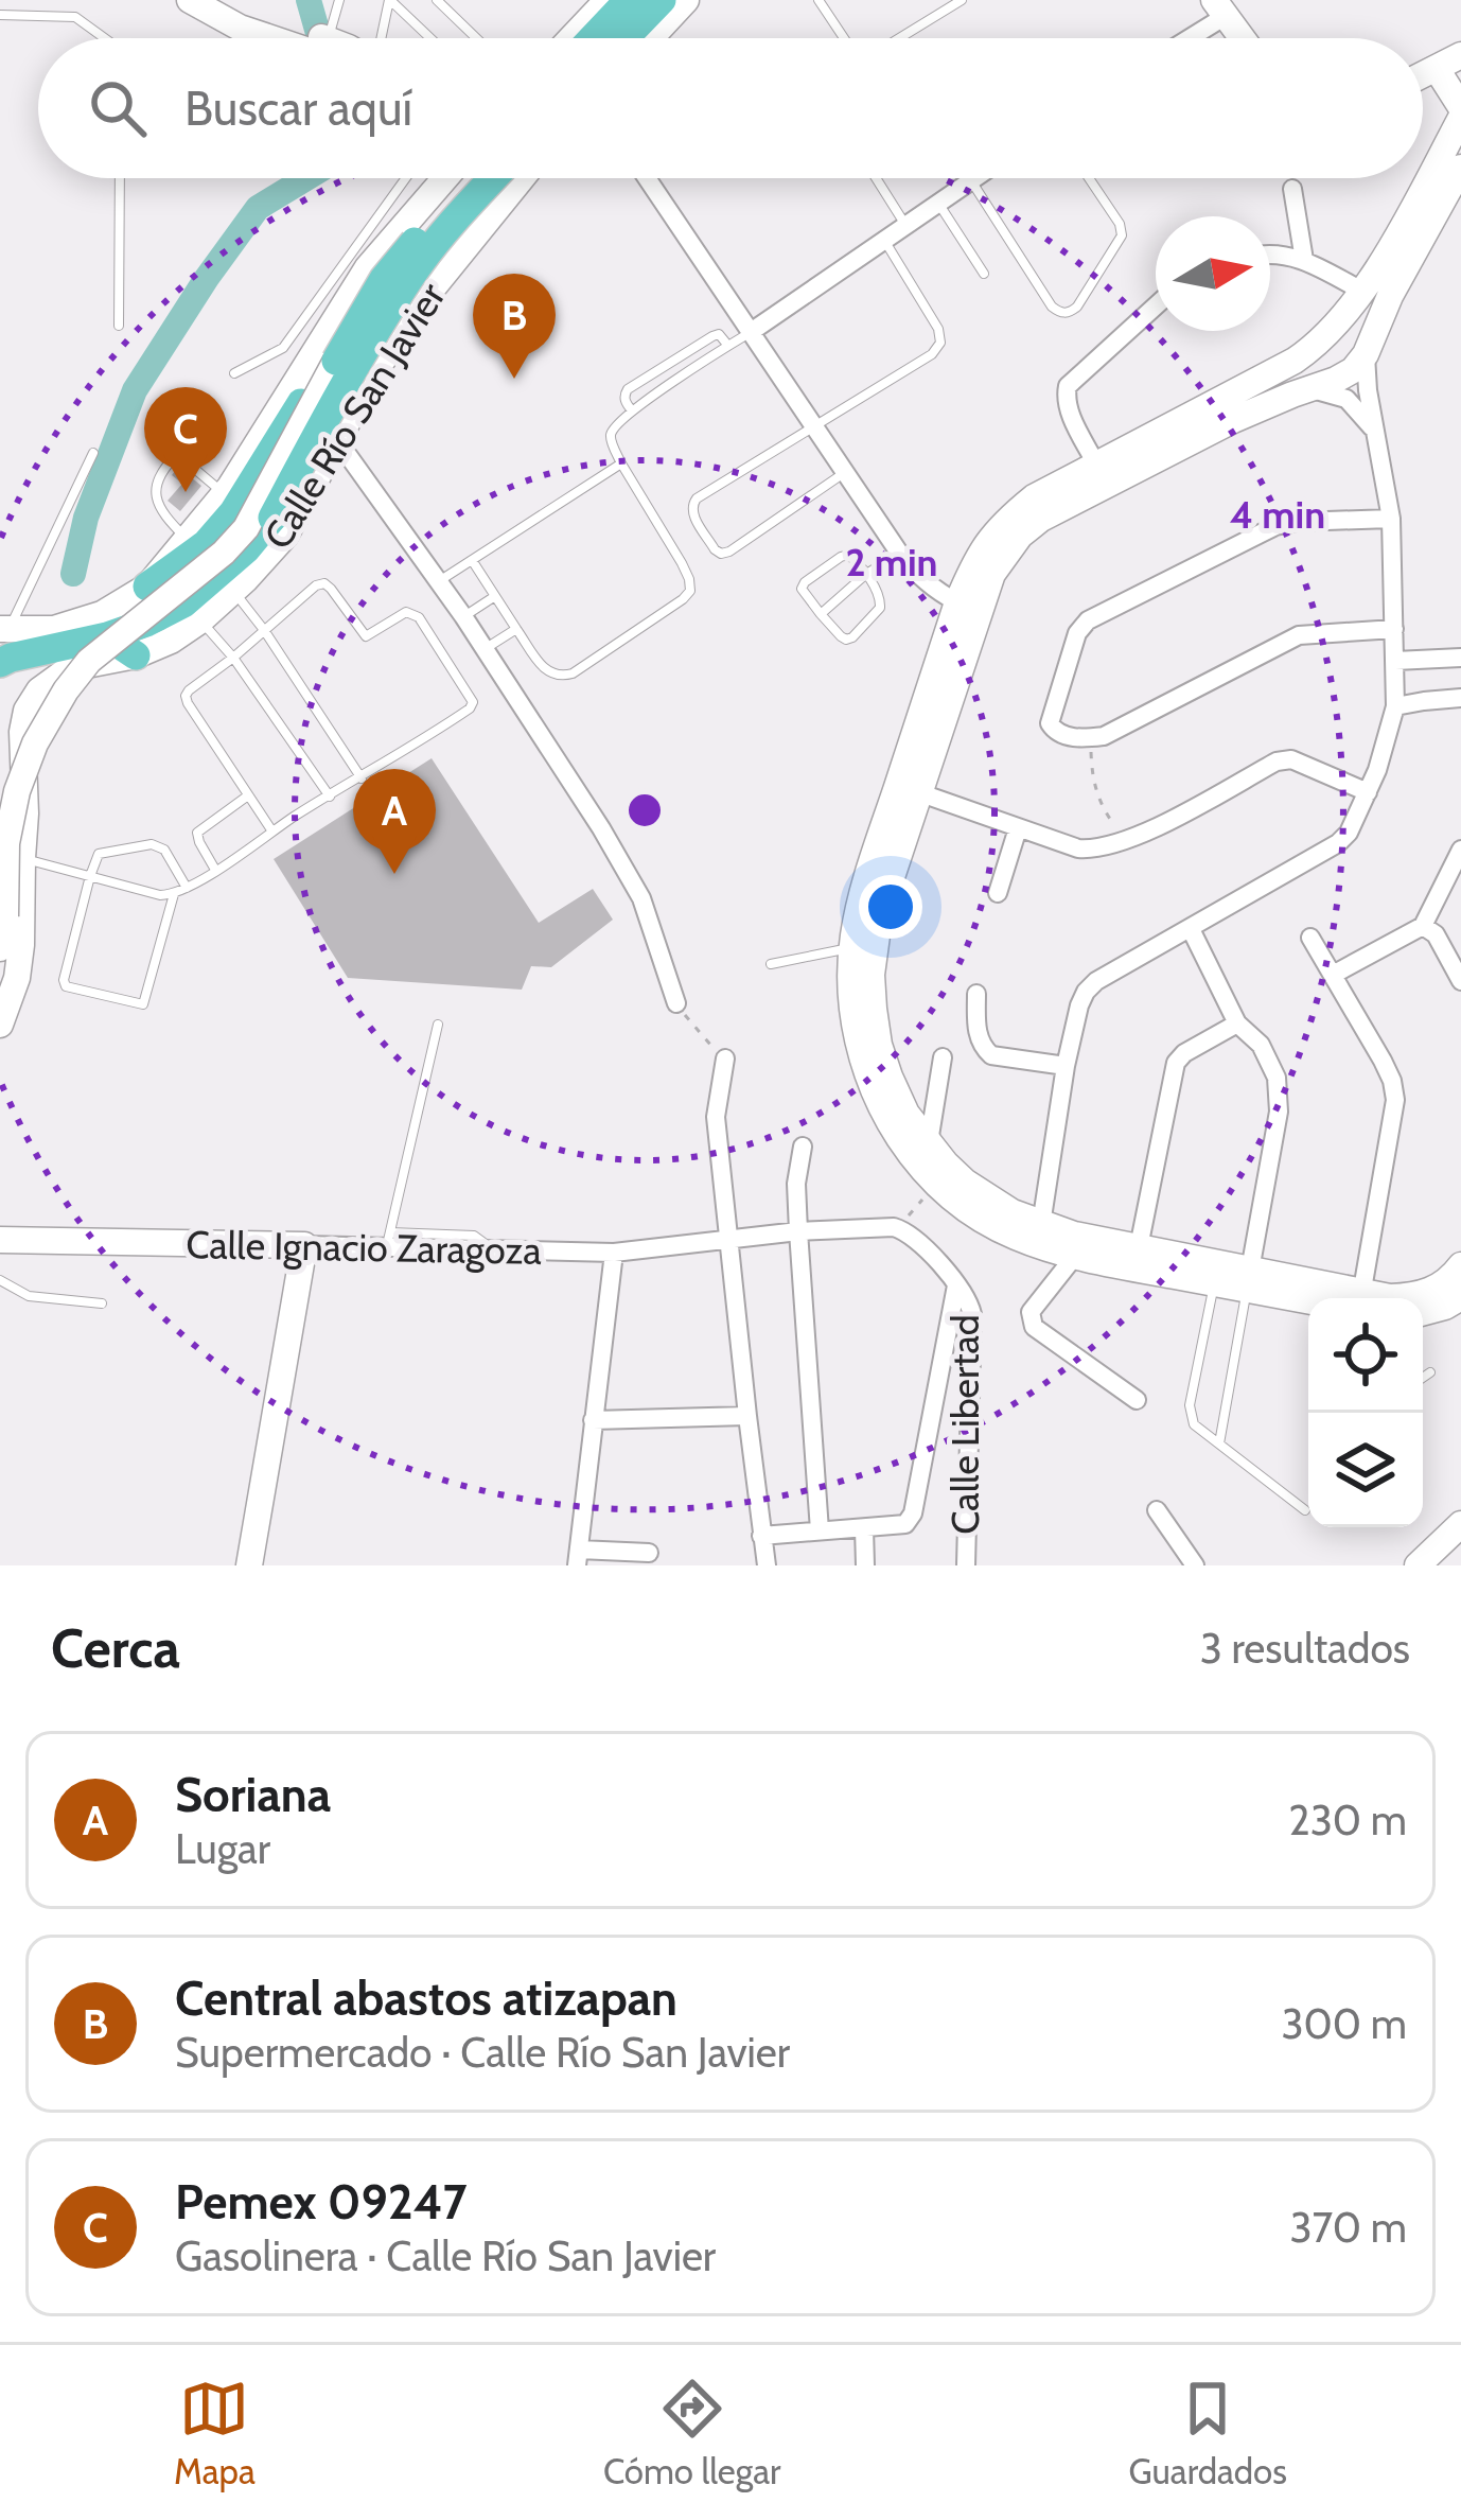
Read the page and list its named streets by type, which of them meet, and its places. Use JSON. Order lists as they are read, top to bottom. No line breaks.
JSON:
{"streets":{"street":["Calle Río San Javier","Calle Ignacio Zaragoza","Calle Libertad"]},"crossings":[["Calle Ignacio Zaragoza","Calle Libertad"]],"north":"right","page":{"search":"Buscar aquí","pins":["B","C","A"],"heading":["Cerca","3 resultados"],"list":[{"mark":"A","name":"Soriana","note":"Lugar","value":"230 m"},{"mark":"B","name":"Central abastos atizapan","note":"Supermercado · Calle Río San Javier","value":"300 m"},{"mark":"C","name":"Pemex 09247","note":"Gasolinera · Calle Río San Javier","value":"370 m"}],"nav":["Mapa","Cómo llegar","Guardados"]},"rings":["4 min","2 min"]}
